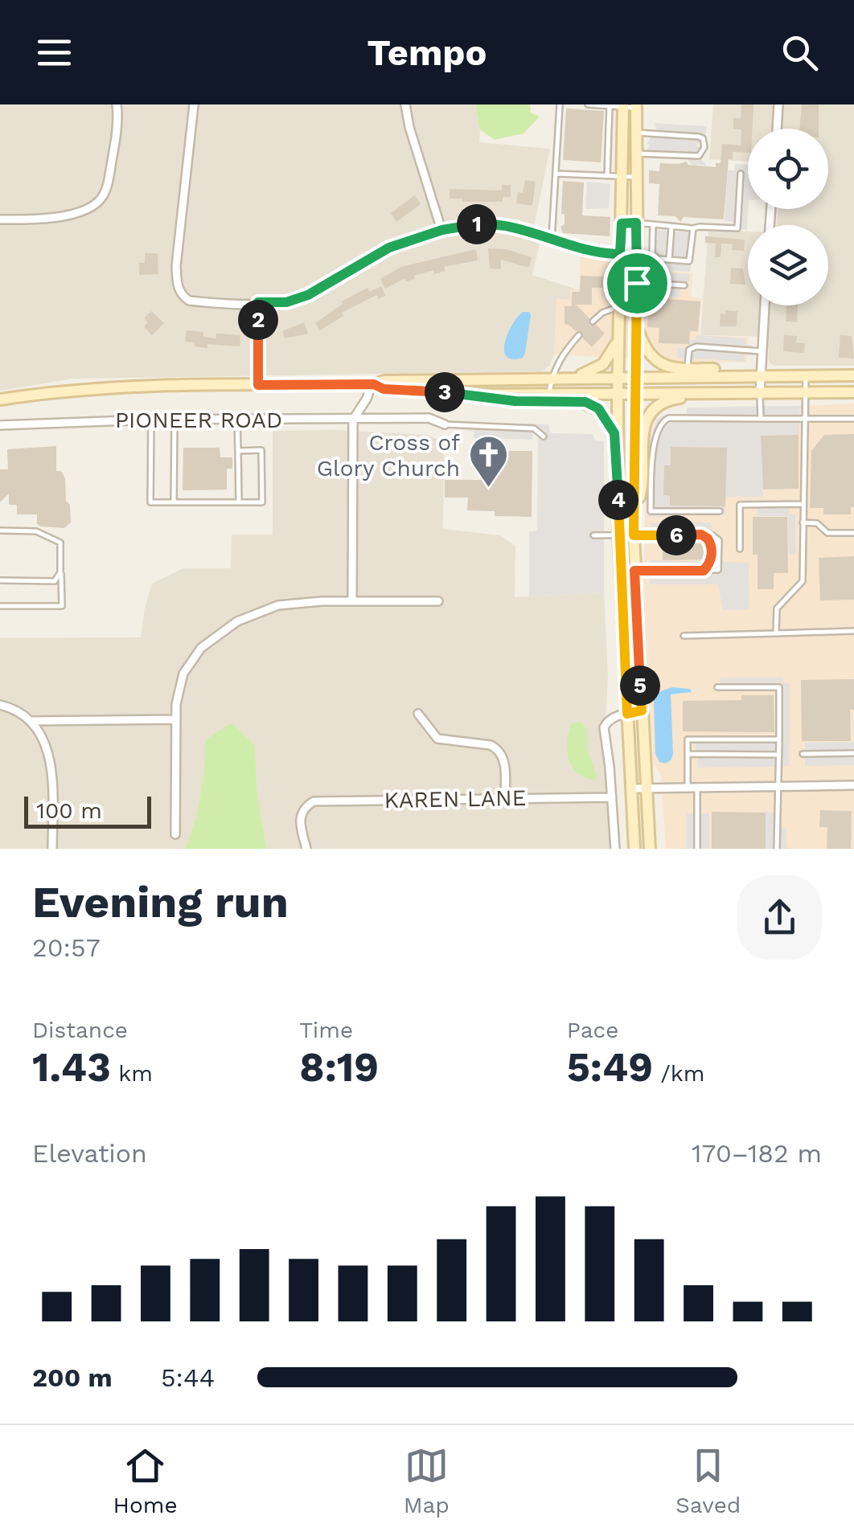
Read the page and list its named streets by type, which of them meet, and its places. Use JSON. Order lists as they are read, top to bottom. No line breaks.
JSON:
{"streets":{"street":["PIONEER ROAD","KAREN LANE"]},"places":{"church":["Cross of Glory Church"]},"scale_bar":"100 m","page":{"header":"Tempo","pins":["1","2","3","4","6","5"],"scale":"100 m","heading":["Evening run","20:57"],"stats":[["Distance","1.43 km"],["Time","8:19"],["Pace","5:49 /km"]],"chart":["Elevation","170–182 m"],"list":[{"name":"200 m","note":"5:44"}],"tabs":["Home","Map","Saved"]}}
